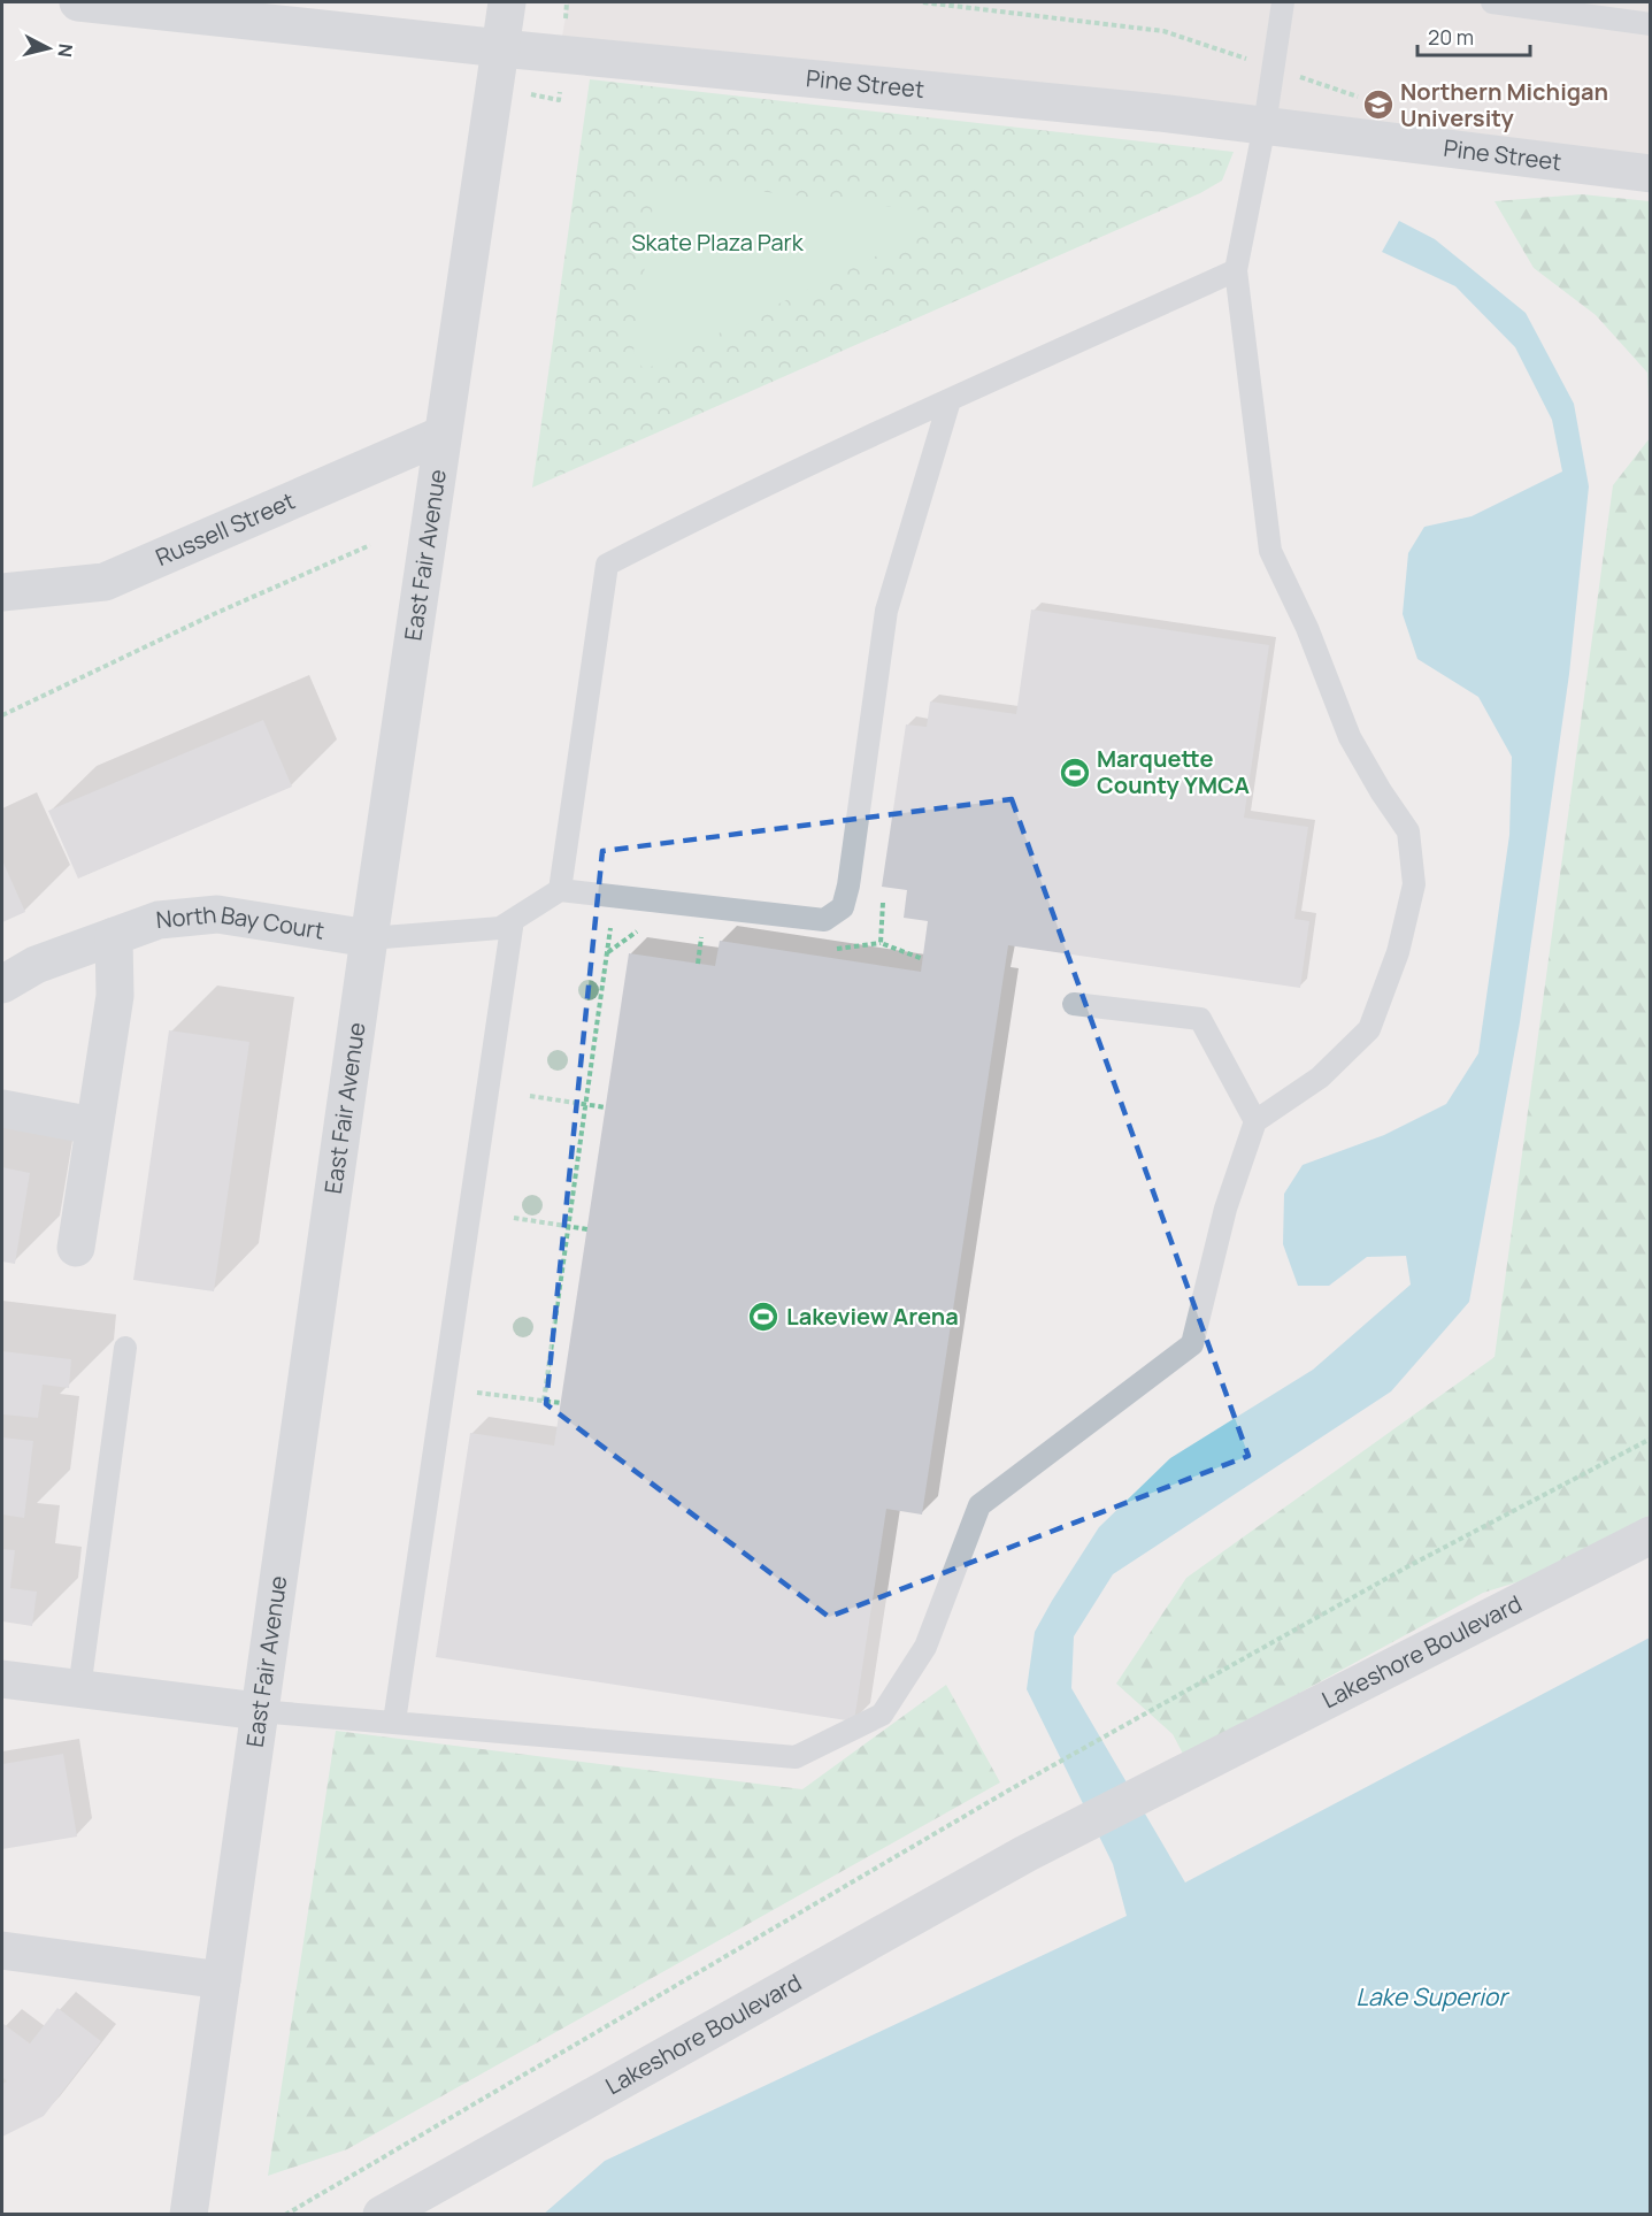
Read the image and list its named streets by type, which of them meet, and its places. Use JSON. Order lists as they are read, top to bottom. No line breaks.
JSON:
{"streets":{"street":["Pine Street","Russell Street","East Fair Avenue","North Bay Court","Lakeshore Boulevard"]},"crossings":[["Pine Street","East Fair Avenue"],["Russell Street","East Fair Avenue"],["East Fair Avenue","North Bay Court"]],"water":["Lake Superior"],"parks":["Skate Plaza Park"],"places":{"school or university":["Northern Michigan University"],"sports":["Marquette County YMCA","Lakeview Arena"]},"scale_bar":"20 m","north":"right"}
